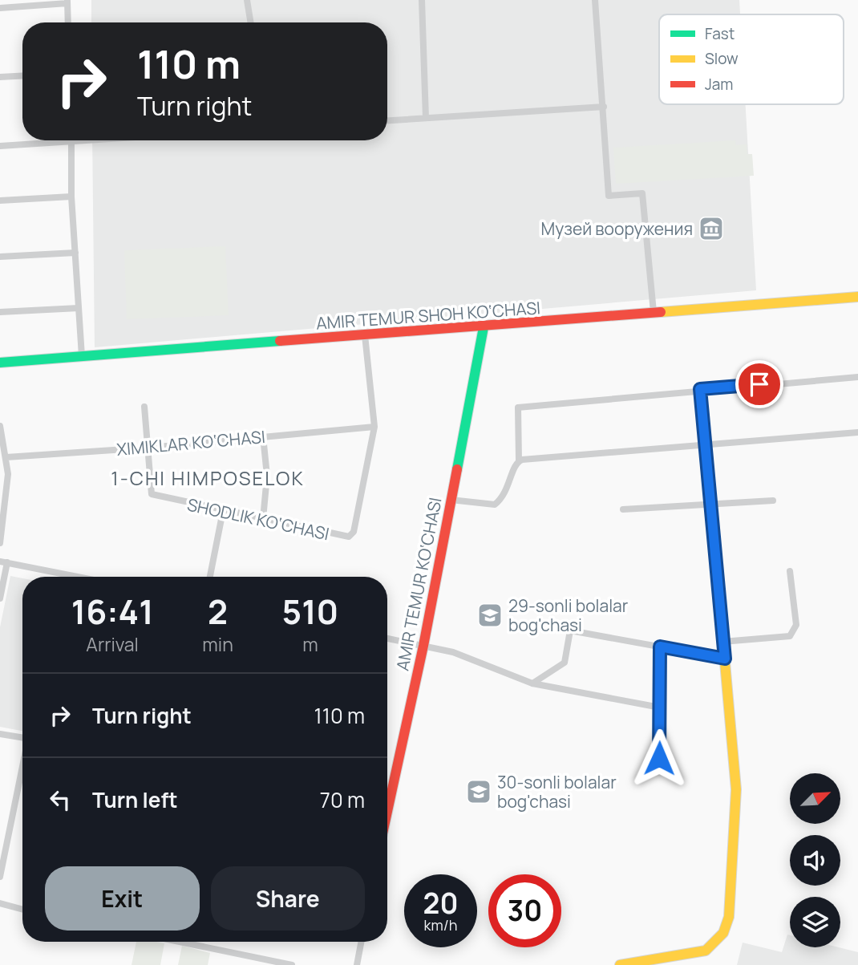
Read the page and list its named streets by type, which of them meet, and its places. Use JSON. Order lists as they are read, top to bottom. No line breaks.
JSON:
{"streets":{"street":["AMIR TEMUR SHOH KO‘CHASI","XIMIKLAR KO‘CHASI","SHODLIK KO‘CHASI","AMIR TEMUR KO‘CHASI"]},"crossings":[["AMIR TEMUR SHOH KO‘CHASI","SHODLIK KO‘CHASI"],["AMIR TEMUR SHOH KO‘CHASI","AMIR TEMUR KO‘CHASI"],["XIMIKLAR KO‘CHASI","SHODLIK KO‘CHASI"]],"districts":["1-CHI HIMPOSELOK"],"places":{"museum":["Музей вооружения"],"school or university":["29-sonli bolalar bog'chasi","30-sonli bolalar bog'chasi"]},"legend":["Fast","Slow","Jam"],"north":"top right","page":{"turn":["110 m","Turn right"],"eta":["16:41","Arrival","2","min","510","m"],"list":[{"name":"Turn right","value":"110 m"},{"name":"Turn left","value":"70 m"}],"buttons":["Exit","Share"],"speed":"20 km/h","limit":"30"}}
